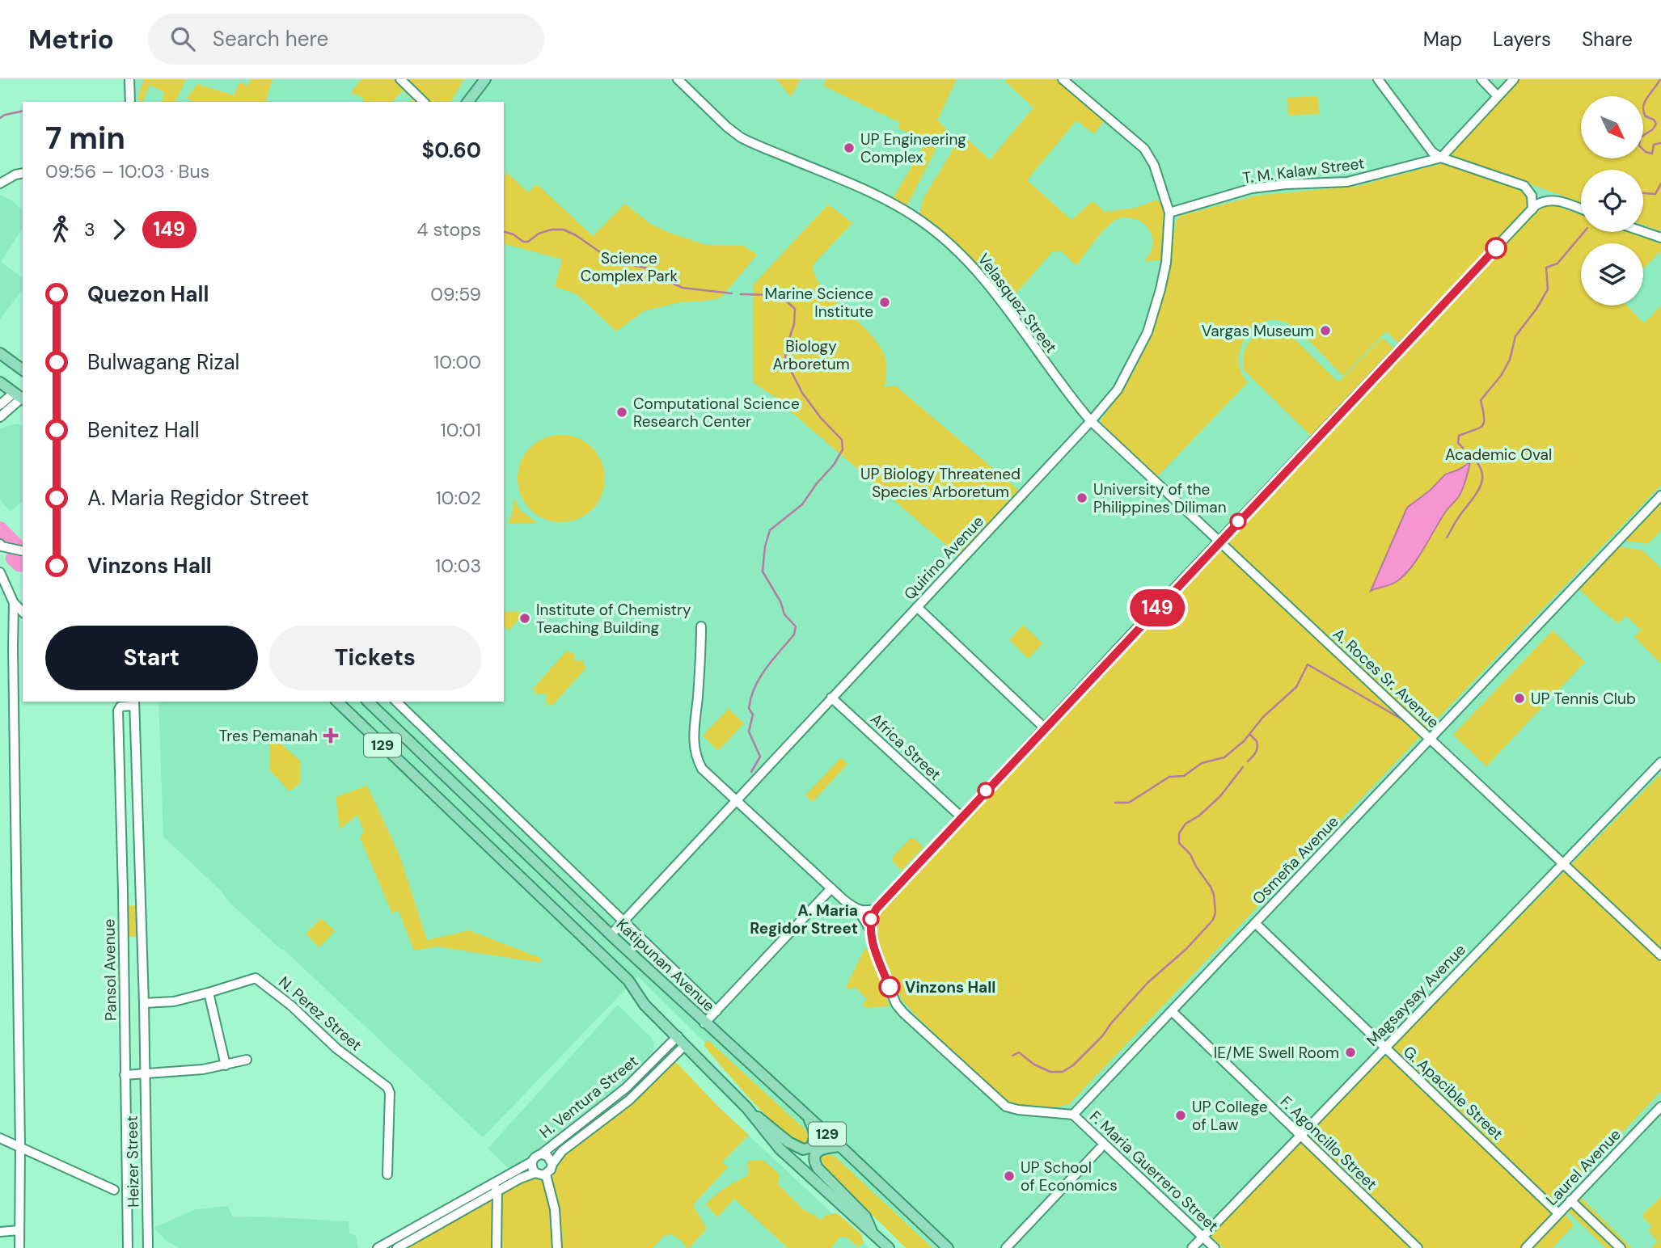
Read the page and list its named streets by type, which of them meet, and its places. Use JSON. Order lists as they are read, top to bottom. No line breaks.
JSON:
{"streets":{"main road":["129","Katipunan Avenue"],"street":["T. M. Kalaw Street","Velasquez Street","Quirino Avenue","A. Roces Sr. Avenue","Africa Street","Osmeña Avenue","Pansol Avenue","Magsaysay Avenue","N. Perez Street","G. Apacible Street","H. Ventura Street","F. Agoncillo Street","Heizer Street","Laurel Avenue","F. Maria Guerrero Street"]},"crossings":[["T. M. Kalaw Street","Quirino Avenue"],["Velasquez Street","Quirino Avenue"],["Velasquez Street","A. Roces Sr. Avenue"],["Quirino Avenue","A. Roces Sr. Avenue"],["Quirino Avenue","Africa Street"],["Quirino Avenue","Katipunan Avenue"],["A. Roces Sr. Avenue","Osmeña Avenue"],["A. Roces Sr. Avenue","Magsaysay Avenue"],["129","H. Ventura Street"],["Osmeña Avenue","G. Apacible Street"],["Osmeña Avenue","F. Agoncillo Street"],["Osmeña Avenue","F. Maria Guerrero Street"],["Pansol Avenue","N. Perez Street"],["Pansol Avenue","Heizer Street"],["Magsaysay Avenue","G. Apacible Street"],["Magsaysay Avenue","F. Agoncillo Street"],["Magsaysay Avenue","F. Maria Guerrero Street"],["G. Apacible Street","Laurel Avenue"]],"parks":["Science Complex Park","Biology Arboretum","Academic Oval","UP Biology Threatened Species Arboretum"],"places":{"other":["UP Engineering Complex","Marine Science Institute","Vargas Museum","Computational Science Research Center","University of the Philippines Diliman","Institute of Chemistry Teaching Building","UP Tennis Club","A. Maria Regidor Street","Vinzons Hall","IE/ME Swell Room","UP College of Law","UP School of Economics"],"health":["Tres Pemanah"]},"lines":["bus line 149"],"north":"bottom right","page":{"header":"Metrio","search":"Search here","nav":["Map","Layers","Share"],"on_map":"149","heading":["7 min","09:56 – 10:03 · Bus","$0.60"],"legs":["3","149","4 stops"],"list":[{"name":"Quezon Hall","value":"09:59"},{"name":"Bulwagang Rizal","value":"10:00"},{"name":"Benitez Hall","value":"10:01"},{"name":"A. Maria Regidor Street","value":"10:02"},{"name":"Vinzons Hall","value":"10:03"}],"buttons":["Start","Tickets"]}}
